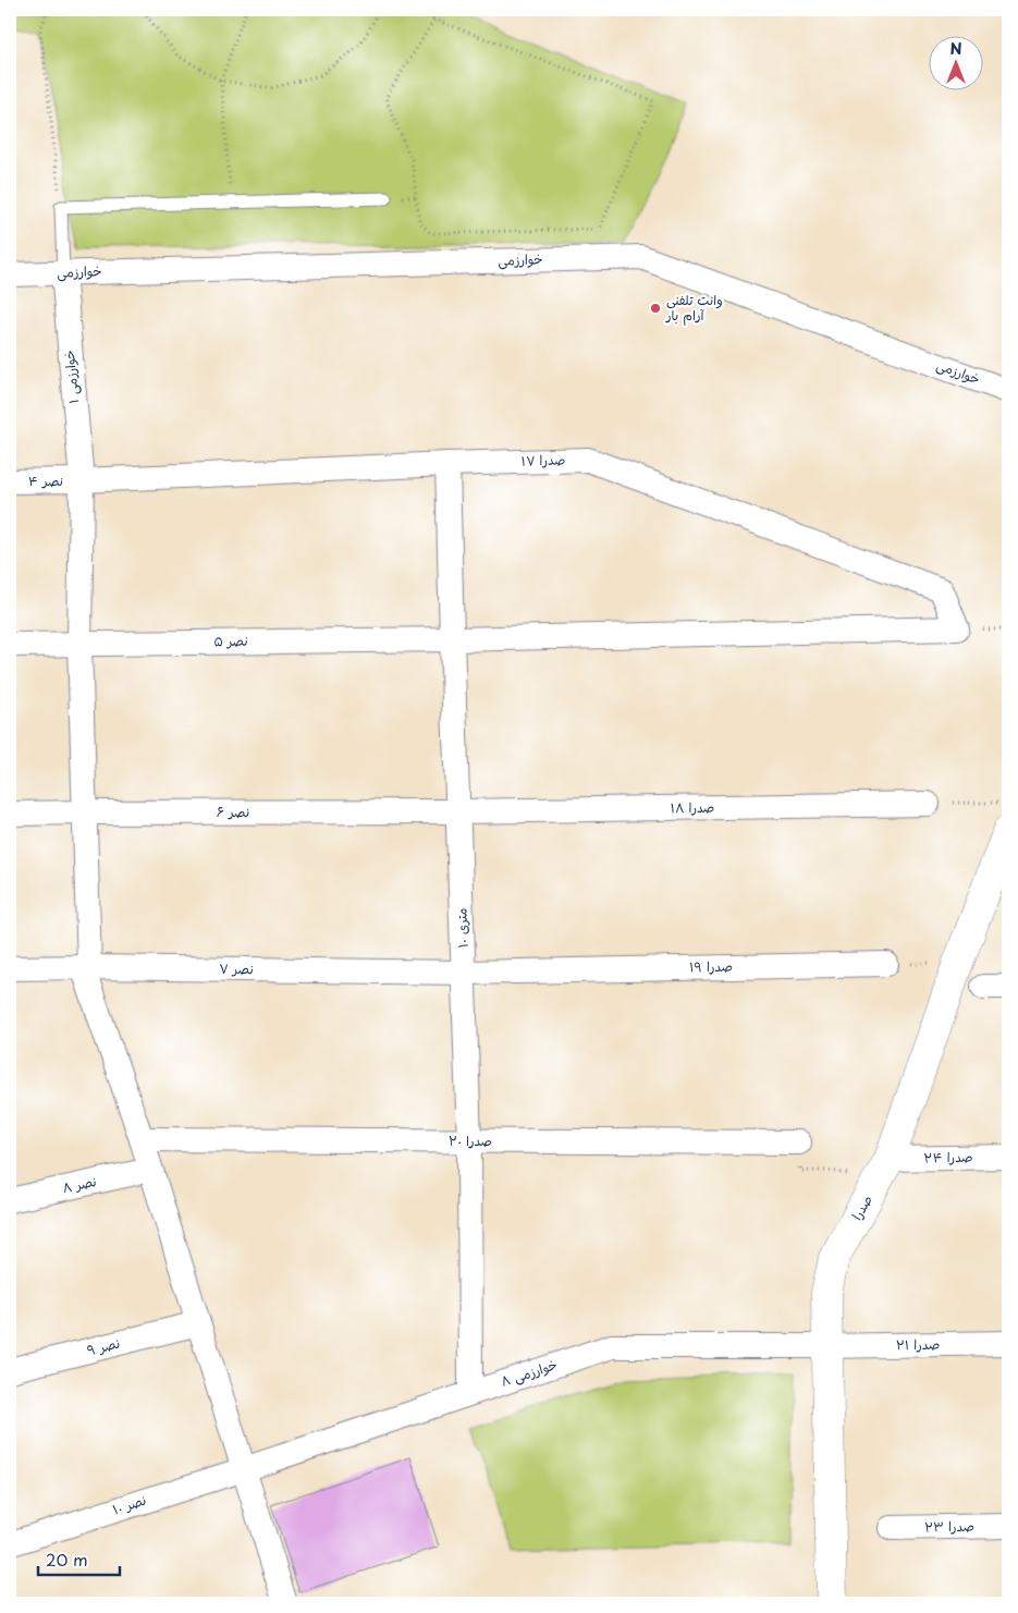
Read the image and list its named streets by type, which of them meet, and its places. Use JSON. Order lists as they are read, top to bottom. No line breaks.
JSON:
{"streets":{"street":["خوارزمی","خوارزمی ۱","صدرا ۱۷","نصر ۴","نصر ۵","صدرا ۱۸","نصر ۶","۱۰ متری","صدرا ۱۹","نصر ۷","صدرا ۲۰","صدرا ۲۴","نصر ۸","صدرا","صدرا ۲۱","نصر ۹","خوارزمی ۸","نصر ۱۰","صدرا ۲۳"]},"crossings":[["خوارزمی","خوارزمی ۱"],["خوارزمی ۱","صدرا ۱۷"],["خوارزمی ۱","نصر ۴"],["خوارزمی ۱","نصر ۵"],["خوارزمی ۱","نصر ۶"],["خوارزمی ۱","نصر ۷"],["خوارزمی ۱","صدرا ۲۰"],["صدرا ۱۷","نصر ۴"],["صدرا ۱۷","نصر ۵"],["صدرا ۱۷","۱۰ متری"],["نصر ۵","۱۰ متری"],["صدرا ۱۸","نصر ۶"],["صدرا ۱۸","۱۰ متری"],["نصر ۶","۱۰ متری"],["۱۰ متری","صدرا ۱۹"],["۱۰ متری","نصر ۷"],["۱۰ متری","صدرا ۲۰"],["۱۰ متری","خوارزمی ۸"],["صدرا ۱۹","نصر ۷"],["صدرا ۲۴","صدرا"],["صدرا","صدرا ۲۱"],["صدرا","خوارزمی ۸"],["صدرا ۲۱","خوارزمی ۸"],["خوارزمی ۸","نصر ۱۰"]],"places":["وانت تلفنی آرام بار"],"scale_bar":"20 m","north":"top"}
